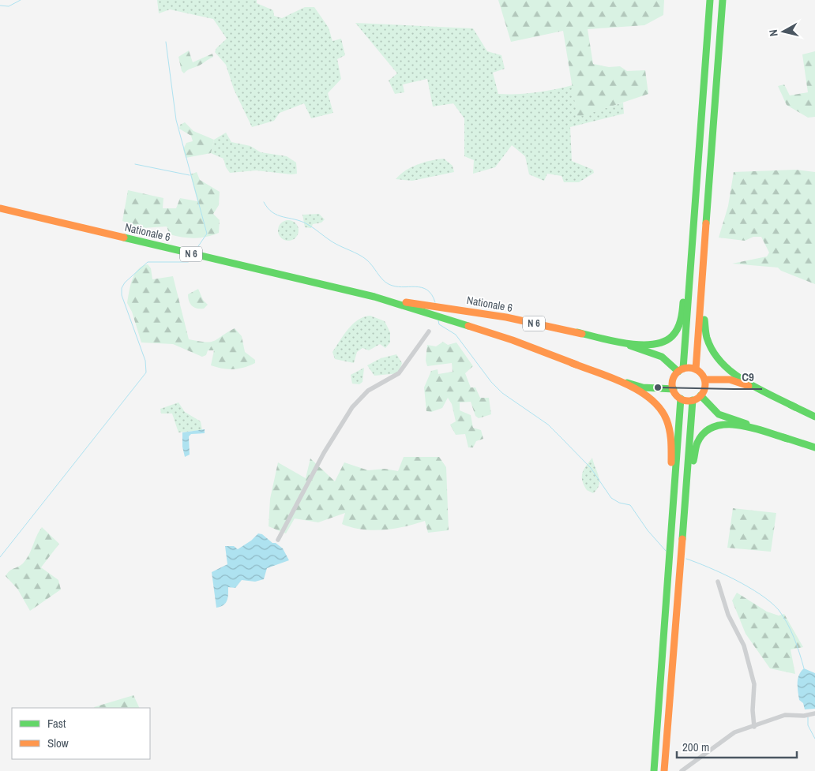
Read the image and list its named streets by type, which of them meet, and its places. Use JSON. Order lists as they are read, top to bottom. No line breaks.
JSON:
{"streets":{"main road":["Nationale 6","N 6"]},"places":["C9"],"legend":["Fast","Slow"],"scale_bar":"200 m","north":"left"}
